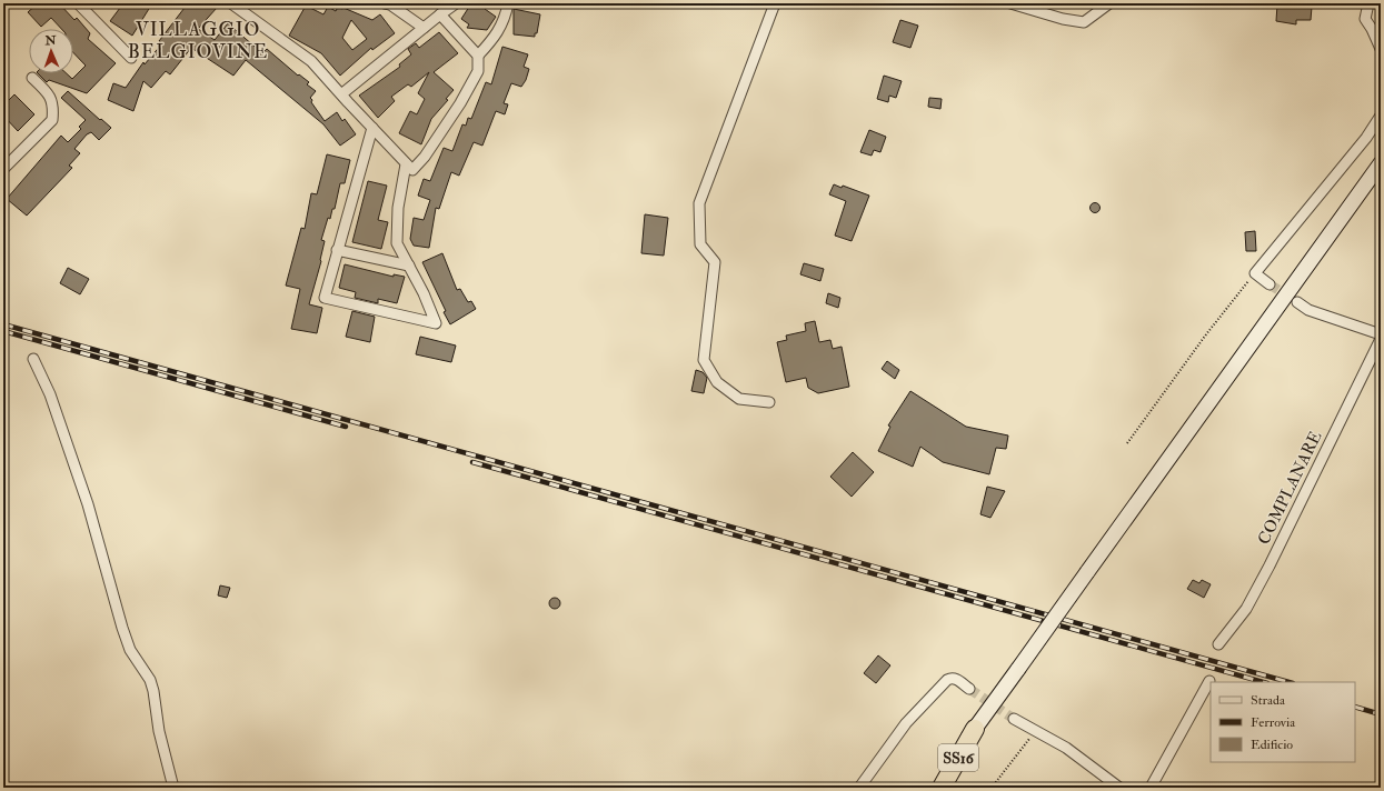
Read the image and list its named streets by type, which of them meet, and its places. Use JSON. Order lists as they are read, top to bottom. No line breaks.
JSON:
{"streets":{"highway":["SS16"],"street":["COMPLANARE"]},"districts":["VILLAGGIO BELGIOVINE"],"legend":["Strada","Ferrovia","Edificio"],"north":"top"}
